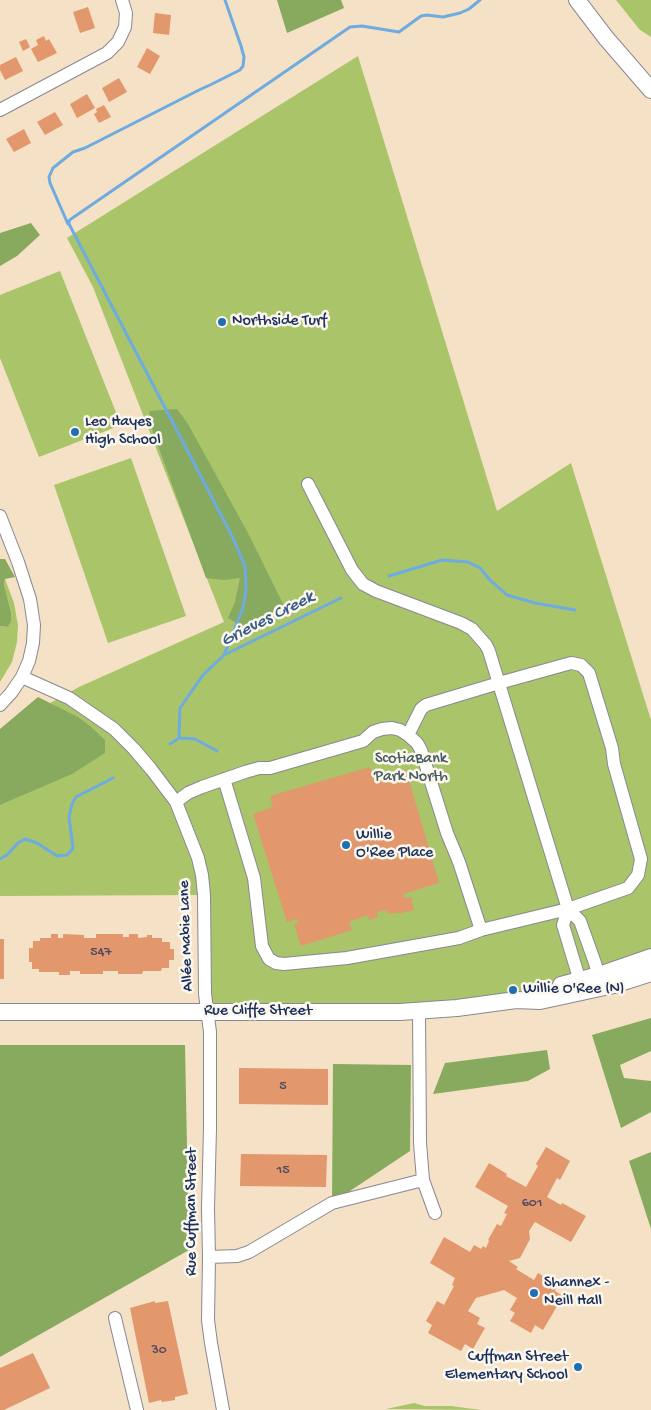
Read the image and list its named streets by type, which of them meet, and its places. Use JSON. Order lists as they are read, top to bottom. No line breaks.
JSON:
{"streets":{"main road":["Rue Cliffe Street"],"street":["Allée Mabie Lane","Rue Cuffman Street"]},"crossings":[["Allée Mabie Lane","Rue Cliffe Street"],["Allée Mabie Lane","Rue Cuffman Street"],["Rue Cliffe Street","Rue Cuffman Street"]],"water":["Grieves Creek"],"parks":["ScotiaBank Park North"],"places":["Northside Turf","Leo Hayes High School","Willie O'Ree Place","Willie O'Ree (N)","Shannex - Neill Hall","Cuffman Street Elementary School"],"house_numbers":["547","5","15","601","30"]}
